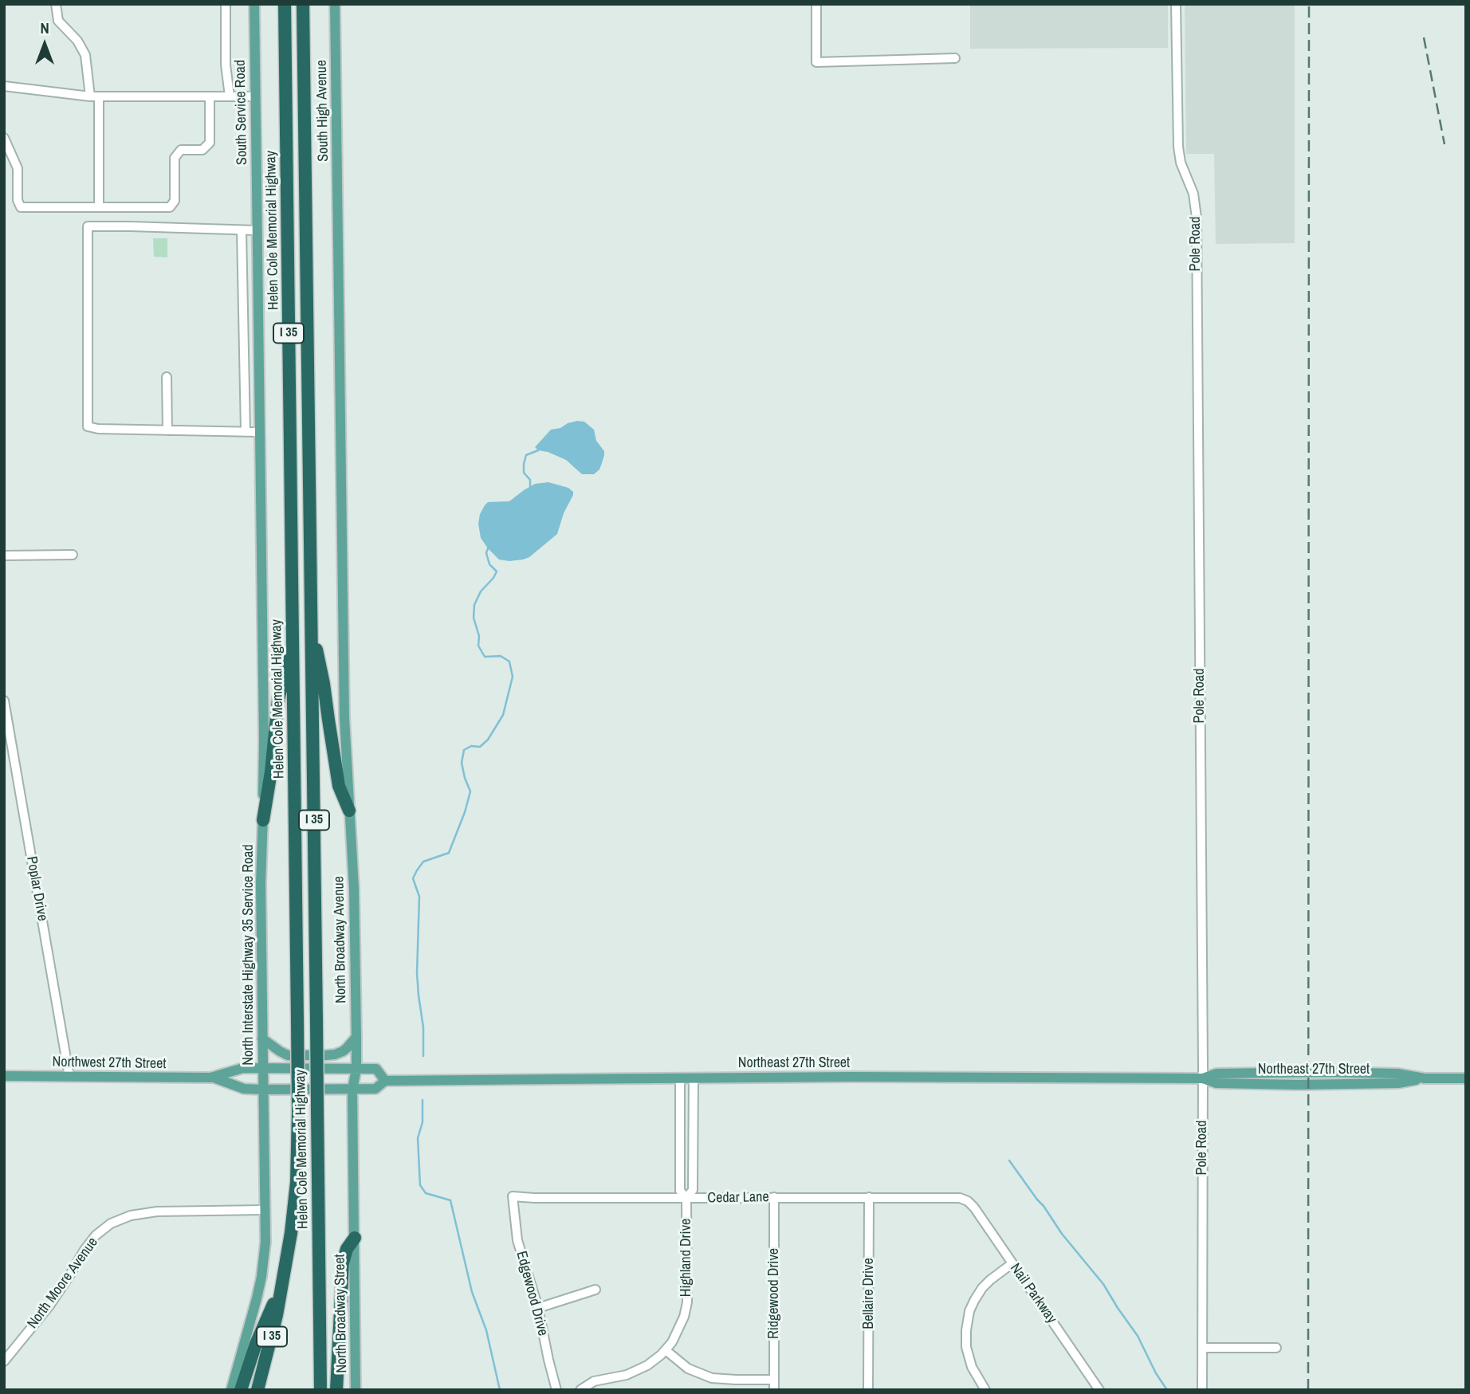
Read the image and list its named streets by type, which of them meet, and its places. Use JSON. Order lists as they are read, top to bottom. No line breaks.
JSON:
{"streets":{"highway":["Helen Cole Memorial Highway","I 35"],"main road":["South High Avenue","South Service Road","North Broadway Avenue","North Interstate Highway 35 Service Road","Northwest 27th Street","Northeast 27th Street","North Broadway Street"],"street":["Pole Road","Poplar Drive","Cedar Lane","Highland Drive","North Moore Avenue","Edgewood Drive","Ridgewood Drive","Bellaire Drive","Nail Parkway"]},"crossings":[["South High Avenue","North Broadway Avenue"],["South Service Road","North Interstate Highway 35 Service Road"],["Pole Road","Northeast 27th Street"],["Poplar Drive","Northwest 27th Street"],["North Broadway Avenue","Northwest 27th Street"],["North Broadway Avenue","Northeast 27th Street"],["North Interstate Highway 35 Service Road","Northwest 27th Street"],["North Interstate Highway 35 Service Road","North Moore Avenue"],["Northwest 27th Street","Northeast 27th Street"],["Northeast 27th Street","Highland Drive"],["Cedar Lane","Highland Drive"],["Cedar Lane","Edgewood Drive"],["Cedar Lane","Ridgewood Drive"],["Cedar Lane","Bellaire Drive"],["Cedar Lane","Nail Parkway"]],"north":"top"}
